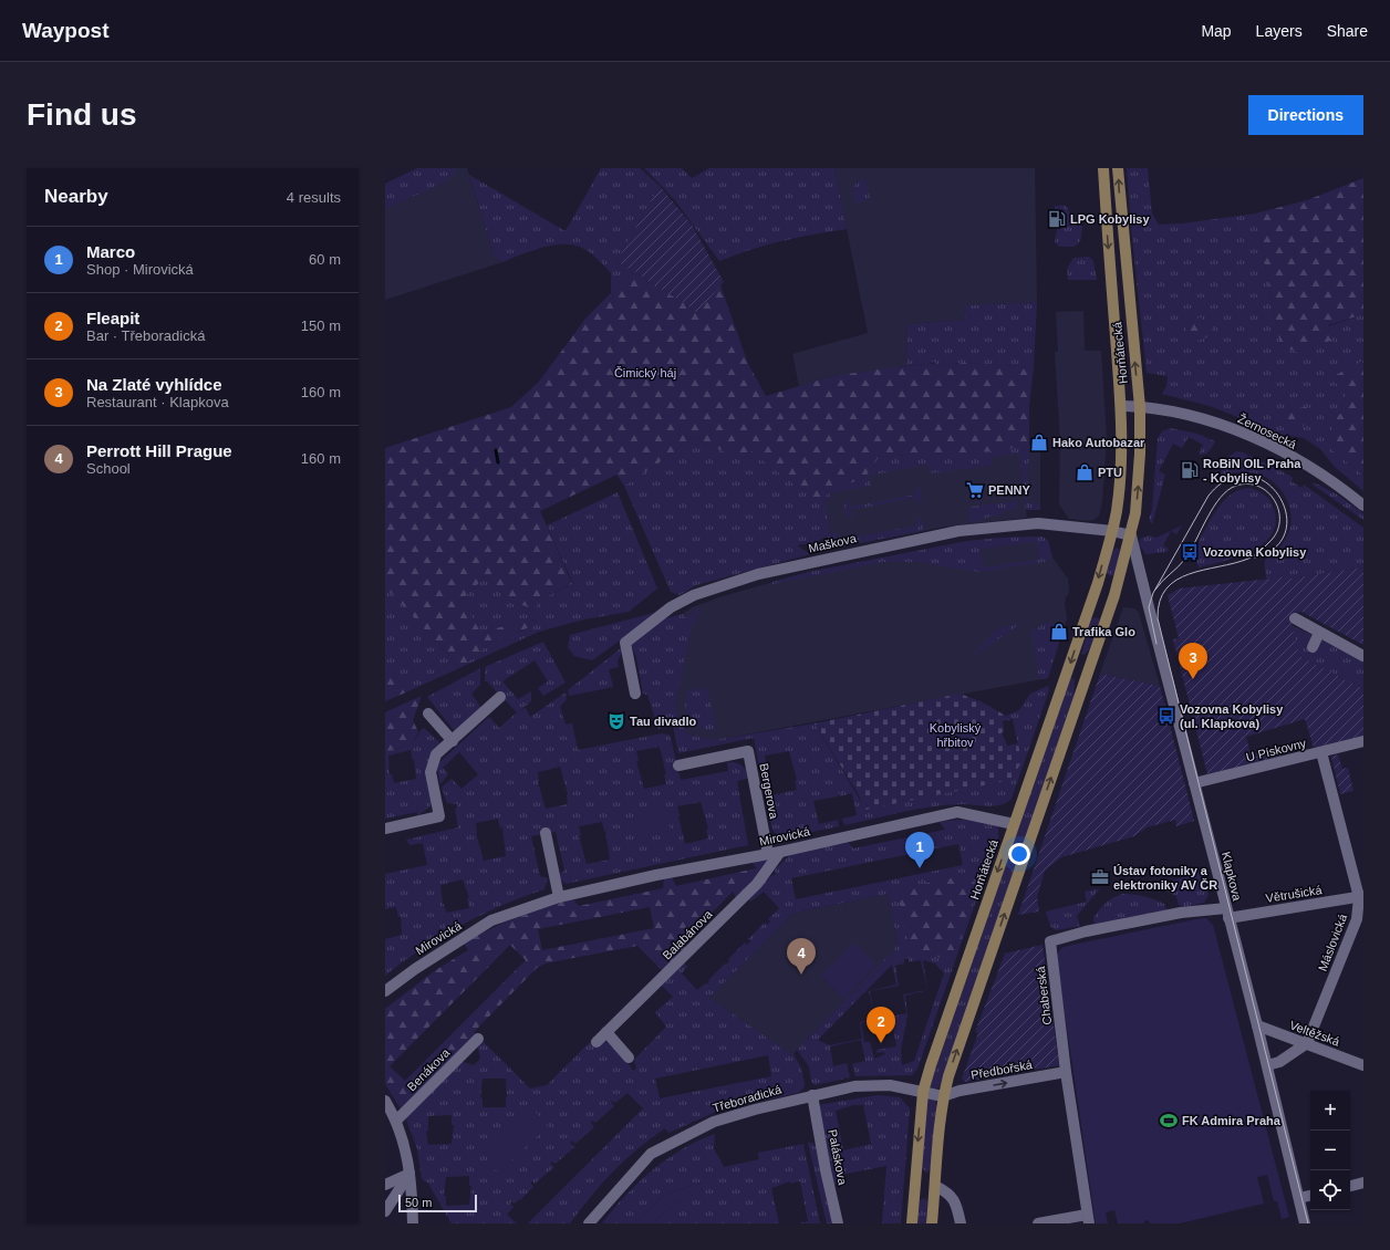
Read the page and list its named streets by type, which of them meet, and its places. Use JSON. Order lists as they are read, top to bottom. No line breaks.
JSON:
{"streets":{"main road":["Horňátecká"],"street":["Žernosecká","Maškova","U Pískovny","Bergerova","Mirovická","Klapkova","Větrušická","Balabánova","Máslovická","Chaberská","Veltěžská","Benákova","Předbořská","Třeboradická","Paláskova"]},"crossings":[["Horňátecká","Žernosecká"],["Horňátecká","Maškova"],["Horňátecká","Mirovická"],["Horňátecká","Klapkova"],["Horňátecká","Předbořská"],["Horňátecká","Třeboradická"],["U Pískovny","Klapkova"],["U Pískovny","Máslovická"],["Bergerova","Mirovická"],["Mirovická","Balabánova"],["Klapkova","Větrušická"],["Klapkova","Chaberská"],["Klapkova","Veltěžská"],["Větrušická","Máslovická"],["Větrušická","Chaberská"],["Máslovická","Veltěžská"],["Chaberská","Předbořská"],["Předbořská","Třeboradická"],["Třeboradická","Paláskova"]],"one_way":["Předbořská"],"parks":["Čimický háj","Kobyliský hřbitov"],"places":{"fuel station":["LPG Kobylisy","RoBiN OIL Praha - Kobylisy"],"shop":["Hako Autobazar","PTU","Trafika Glo"],"supermarket":["PENNY"],"bus stop":["Vozovna Kobylisy","Vozovna Kobylisy (ul. Klapkova)"],"theatre":["Tau divadlo"],"office":["Ústav fotoniky a elektroniky AV ČR"],"sports":["FK Admira Praha"]},"scale_bar":"50 m","page":{"header":"Waypost","nav":["Map","Layers","Share"],"buttons":"Directions","title":"Find us","heading":["Nearby","4 results"],"list":[{"mark":"1","name":"Marco","note":"Shop · Mirovická","value":"60 m"},{"mark":"2","name":"Fleapit","note":"Bar · Třeboradická","value":"150 m"},{"mark":"3","name":"Na Zlaté vyhlídce","note":"Restaurant · Klapkova","value":"160 m"},{"mark":"4","name":"Perrott Hill Prague","note":"School","value":"160 m"}],"pins":["3","1","4","2"],"map_buttons":["+","−"],"scale":"50 m"}}
